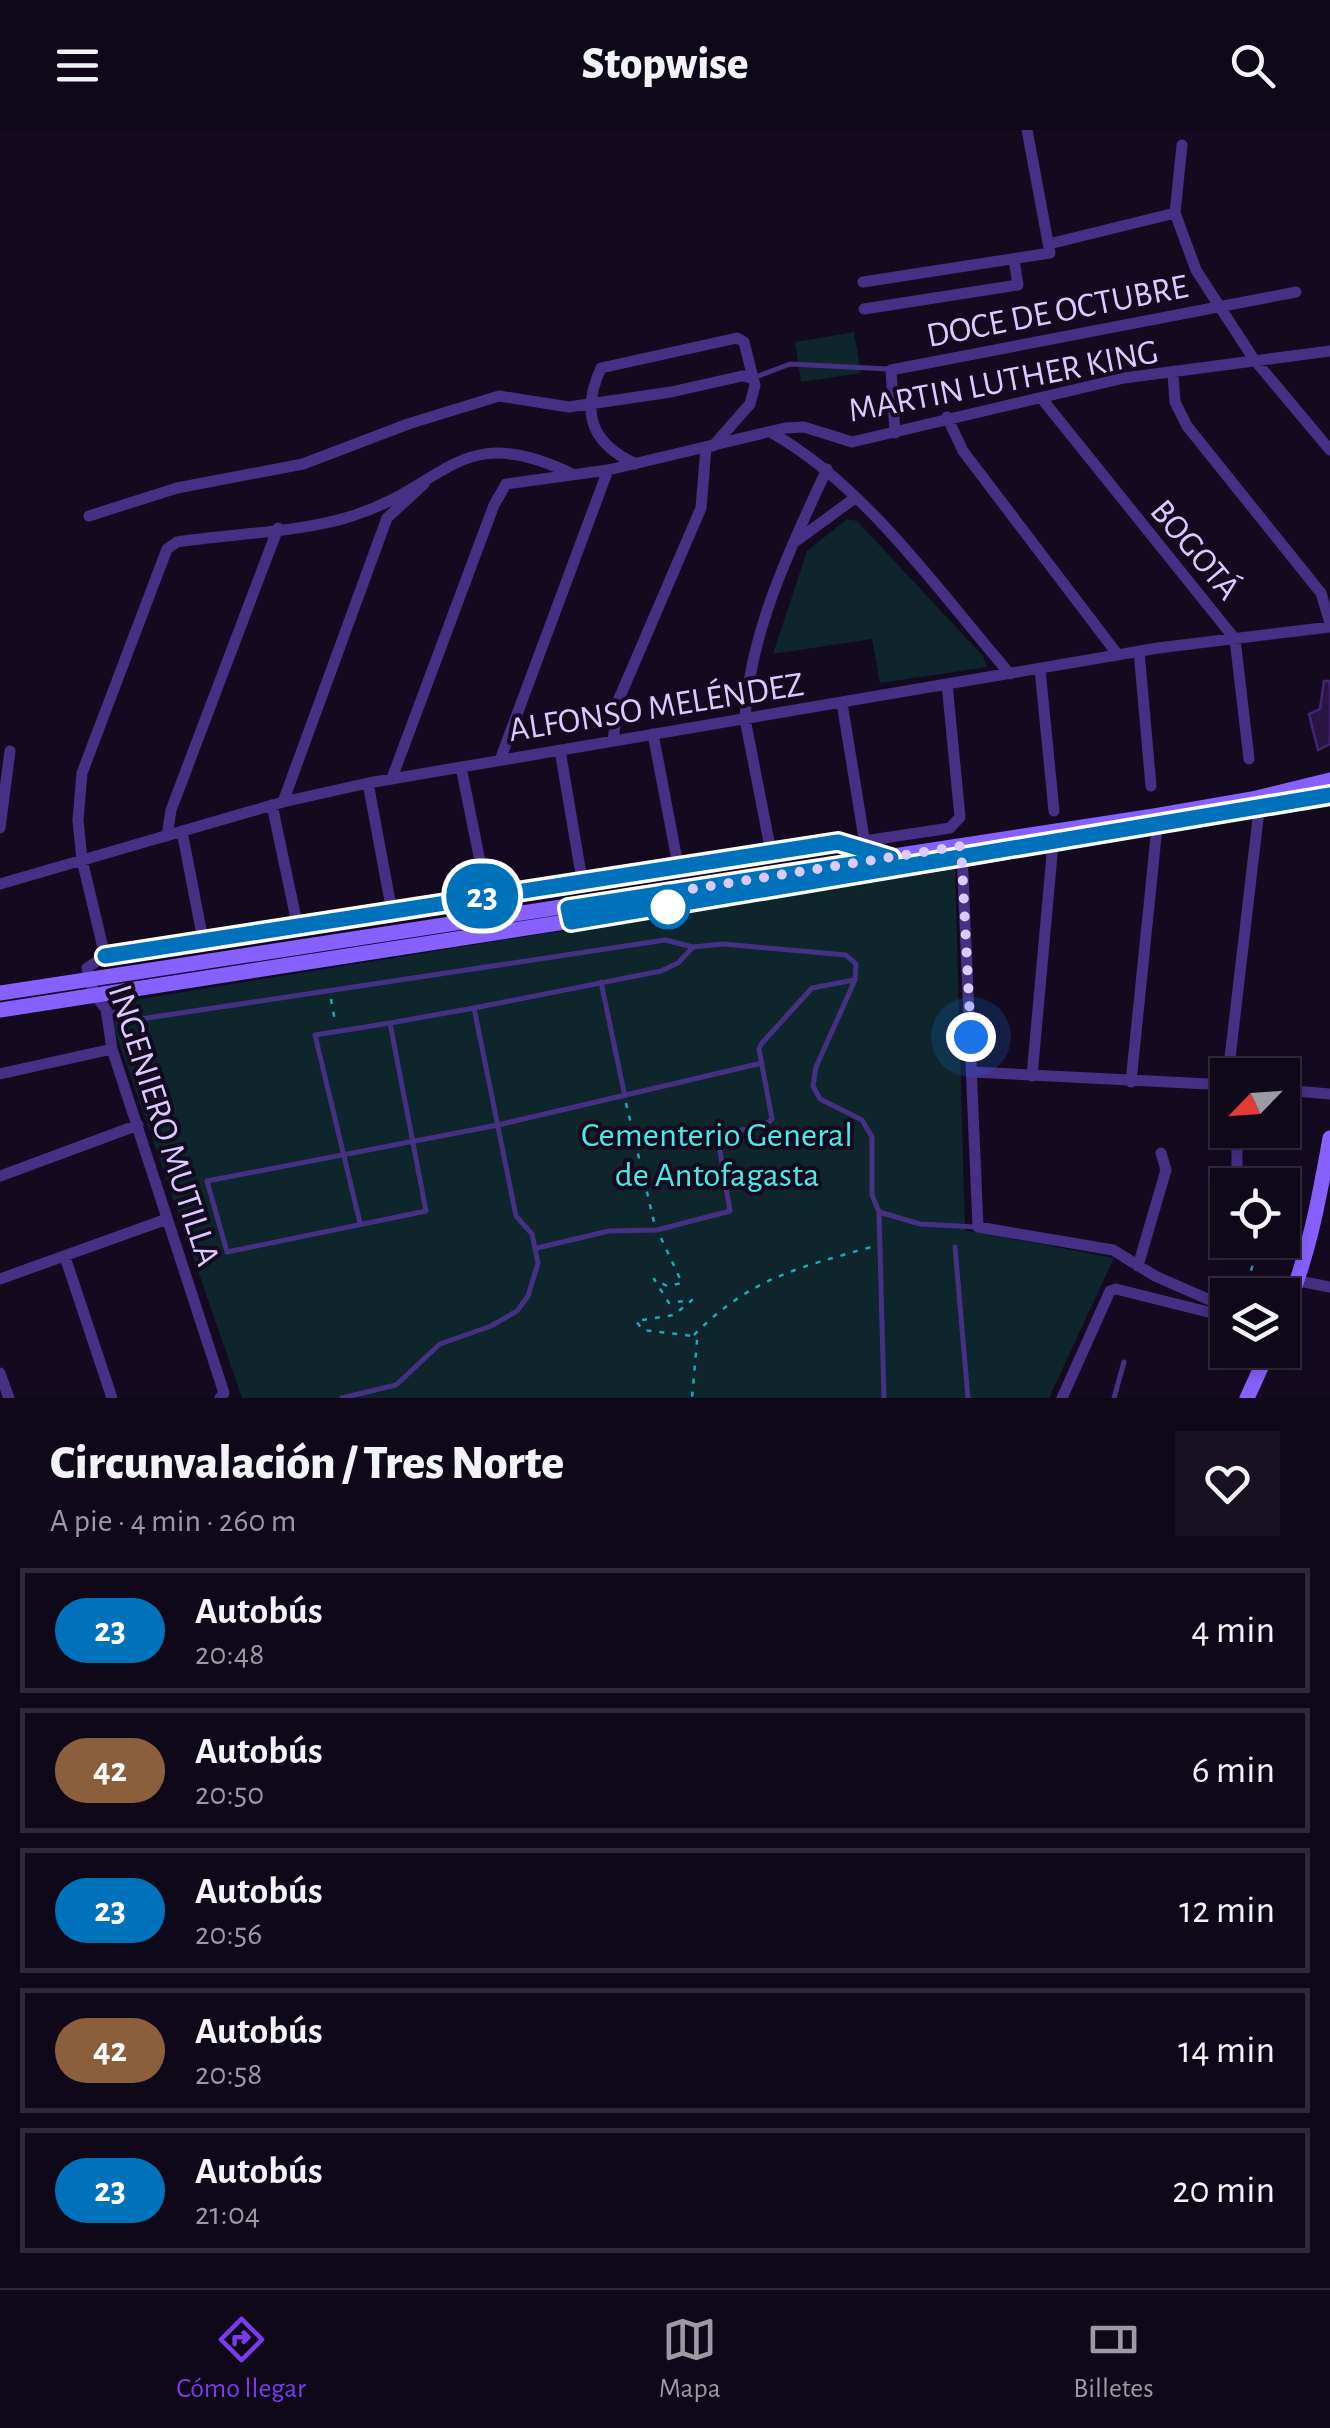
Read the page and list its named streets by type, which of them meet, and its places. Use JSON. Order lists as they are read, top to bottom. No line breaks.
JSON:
{"streets":{"street":["DOCE DE OCTUBRE","MARTIN LUTHER KING","BOGOTÁ","ALFONSO MELÉNDEZ","INGENIERO MUTILLA"]},"crossings":[["DOCE DE OCTUBRE","MARTIN LUTHER KING"],["MARTIN LUTHER KING","BOGOTÁ"],["MARTIN LUTHER KING","ALFONSO MELÉNDEZ"],["BOGOTÁ","ALFONSO MELÉNDEZ"],["ALFONSO MELÉNDEZ","INGENIERO MUTILLA"]],"parks":["Cementerio General de Antofagasta"],"lines":["bus line 23"],"north":"bottom left","page":{"header":"Stopwise","on_map":"23","heading":["Circunvalación / Tres Norte","A pie · 4 min · 260 m"],"list":[{"mark":"23","name":"Autobús","note":"20:48","value":"4 min"},{"mark":"42","name":"Autobús","note":"20:50","value":"6 min"},{"mark":"23","name":"Autobús","note":"20:56","value":"12 min"},{"mark":"42","name":"Autobús","note":"20:58","value":"14 min"},{"mark":"23","name":"Autobús","note":"21:04","value":"20 min"}],"tabs":["Cómo llegar","Mapa","Billetes"]}}
